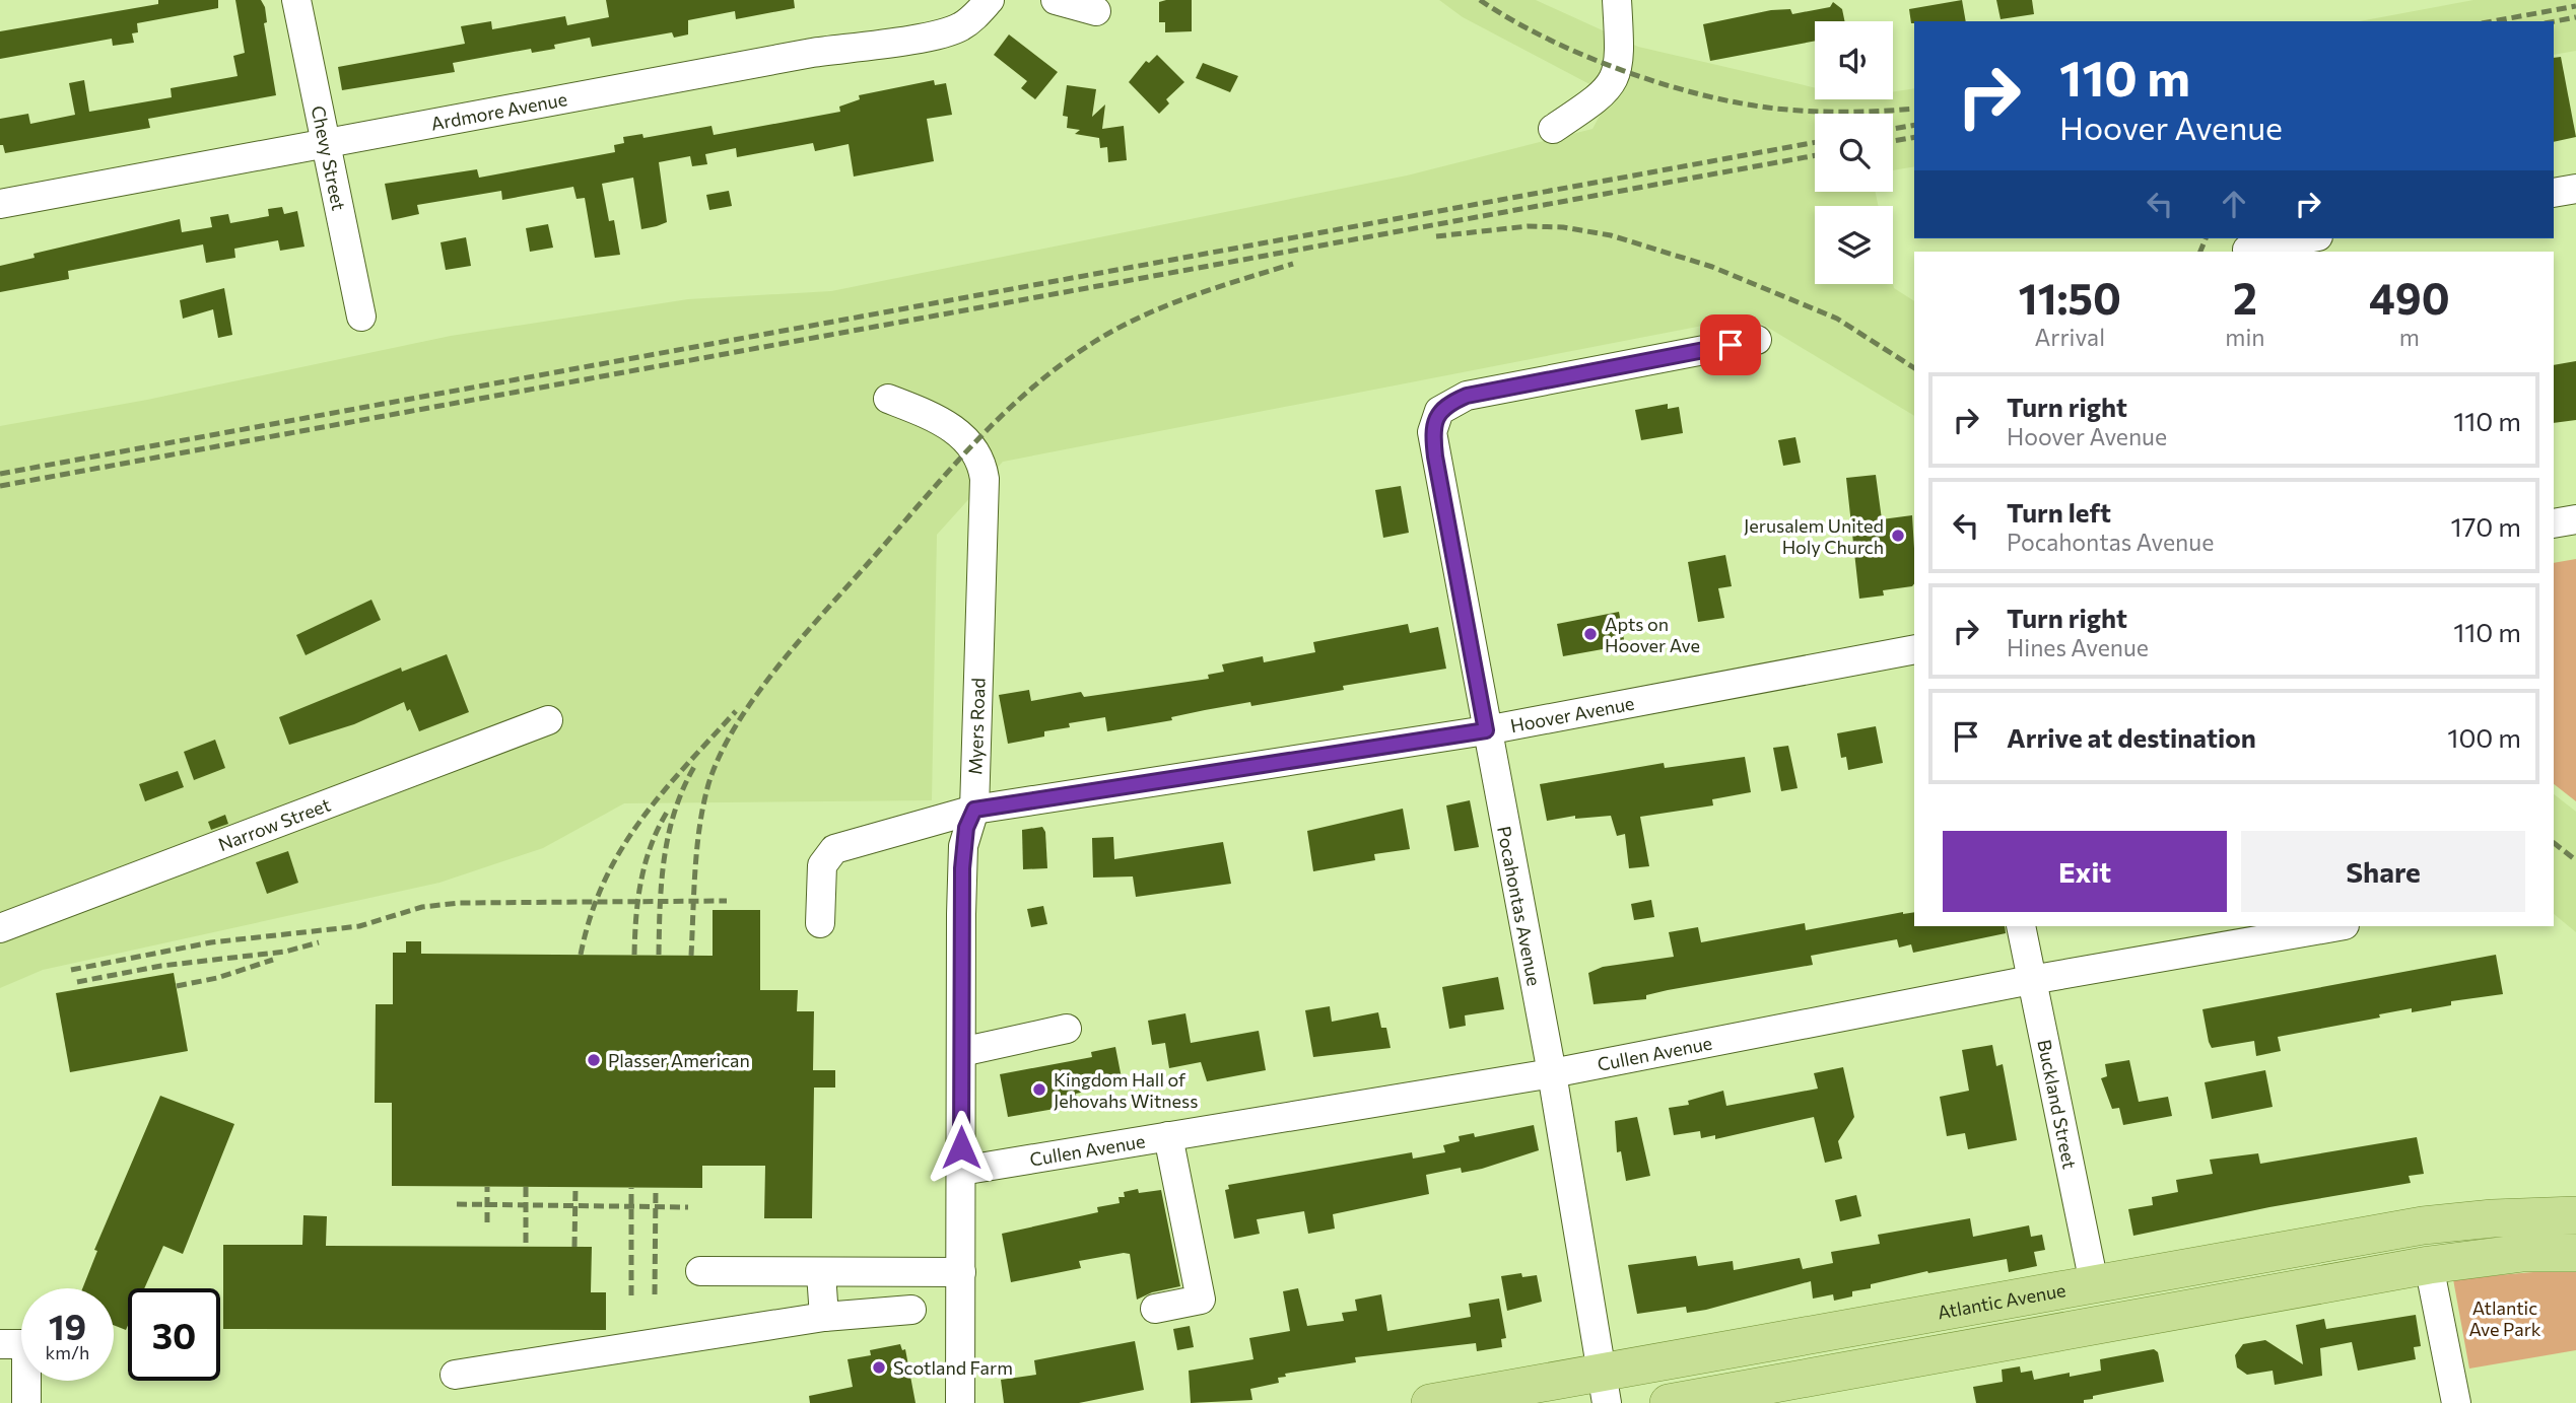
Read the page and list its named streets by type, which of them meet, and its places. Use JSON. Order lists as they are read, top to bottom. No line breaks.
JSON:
{"streets":{"main road":["Atlantic Avenue"],"street":["Ardmore Avenue","Chevy Street","Hoover Avenue","Myers Road","Narrow Street","Pocahontas Avenue","Cullen Avenue","Buckland Street"]},"crossings":[["Ardmore Avenue","Chevy Street"],["Hoover Avenue","Myers Road"],["Hoover Avenue","Pocahontas Avenue"],["Myers Road","Cullen Avenue"],["Pocahontas Avenue","Cullen Avenue"],["Pocahontas Avenue","Atlantic Avenue"],["Cullen Avenue","Buckland Street"],["Buckland Street","Atlantic Avenue"]],"parks":["Atlantic Ave Park"],"places":["Jerusalem United Holy Church","Apts on Hoover Ave","Plasser American","Kingdom Hall of Jehovahs Witness","Scotland Farm"],"page":{"turn":["110 m","Hoover Avenue"],"eta":["11:50","Arrival","2","min","490","m"],"list":[{"name":"Turn right","note":"Hoover Avenue","value":"110 m"},{"name":"Turn left","note":"Pocahontas Avenue","value":"170 m"},{"name":"Turn right","note":"Hines Avenue","value":"110 m"},{"name":"Arrive at destination","value":"100 m"}],"buttons":["Exit","Share"],"speed":"19 km/h","limit":"30"}}
